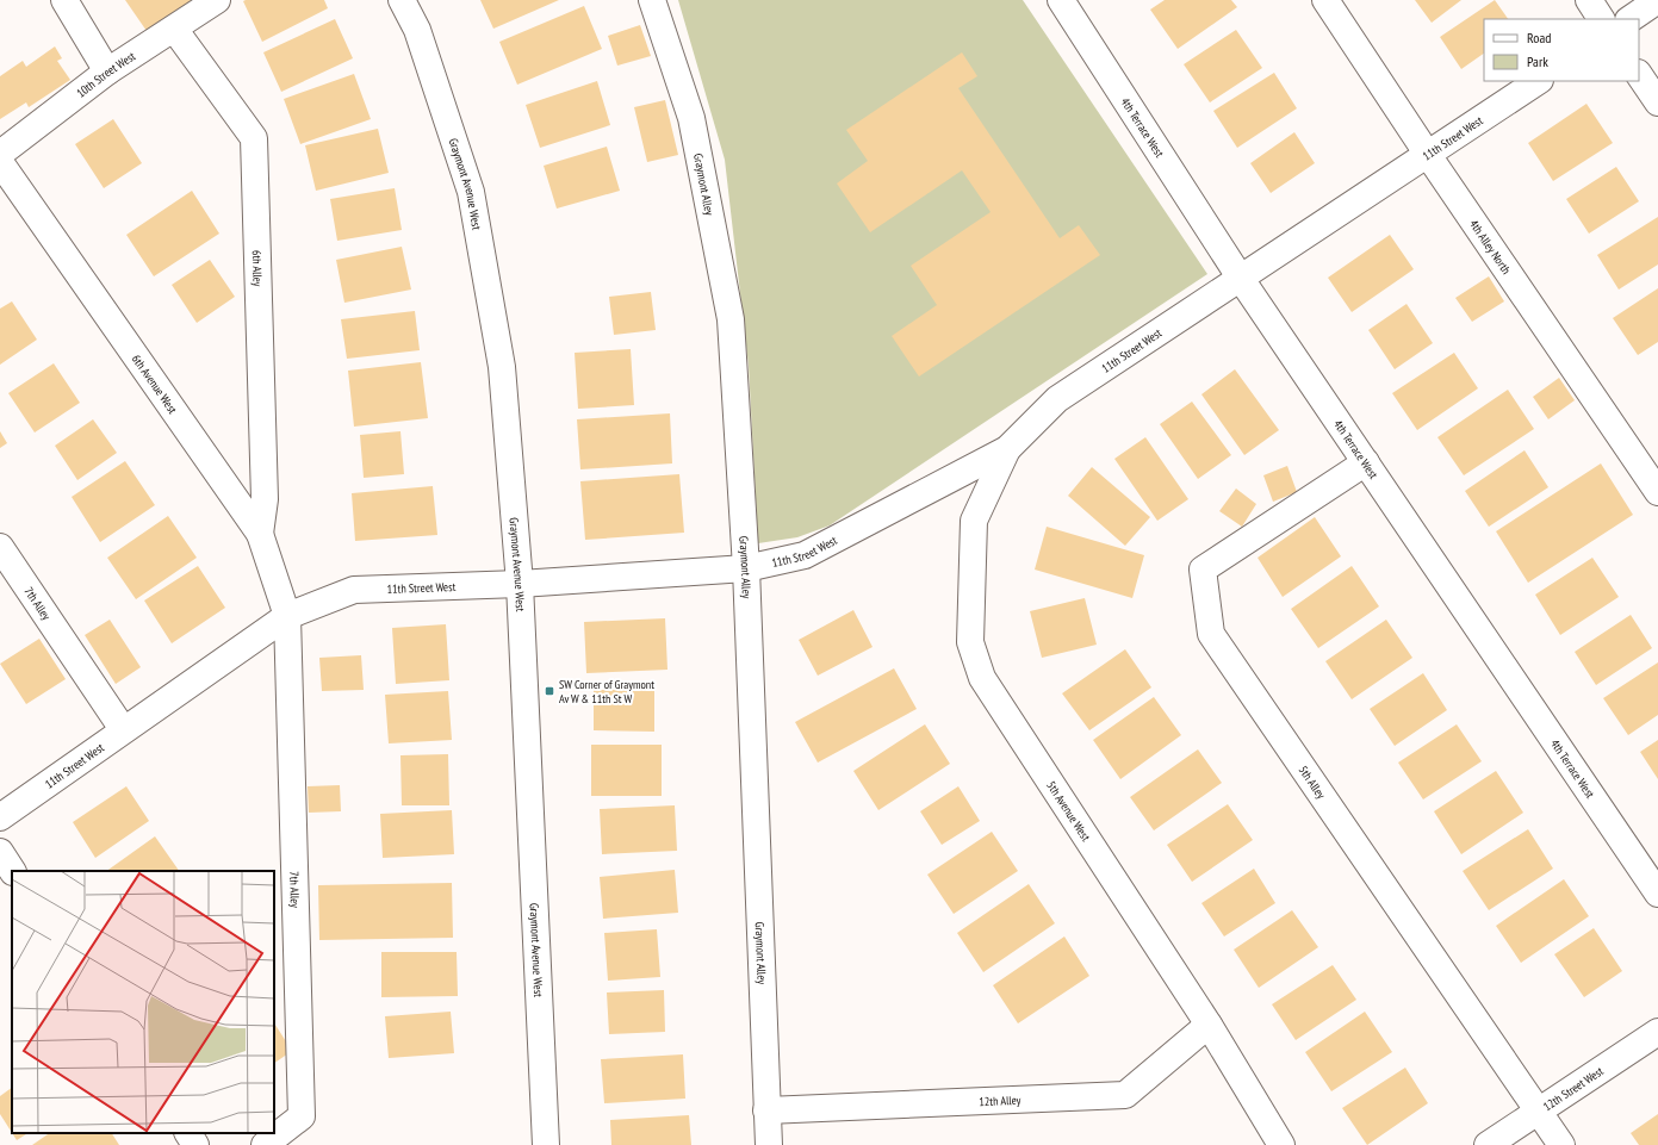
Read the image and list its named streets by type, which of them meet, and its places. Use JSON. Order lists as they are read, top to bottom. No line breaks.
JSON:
{"streets":{"street":["10th Street West","4th Terrace West","11th Street West","Graymont Avenue West","Graymont Alley","4th Alley North","6th Alley","6th Avenue West","7th Alley","5th Alley","5th Avenue West","12th Street West","12th Alley"]},"crossings":[["10th Street West","6th Alley"],["4th Terrace West","11th Street West"],["4th Terrace West","5th Alley"],["11th Street West","Graymont Avenue West"],["11th Street West","Graymont Alley"],["11th Street West","4th Alley North"],["11th Street West","6th Avenue West"],["11th Street West","7th Alley"],["11th Street West","5th Avenue West"],["Graymont Alley","12th Alley"],["6th Alley","6th Avenue West"],["6th Avenue West","7th Alley"],["5th Alley","12th Street West"],["5th Avenue West","12th Alley"]],"places":{"transit":["SW Corner of Graymont Av W & 11th St W"]},"legend":["Road","Park"]}
